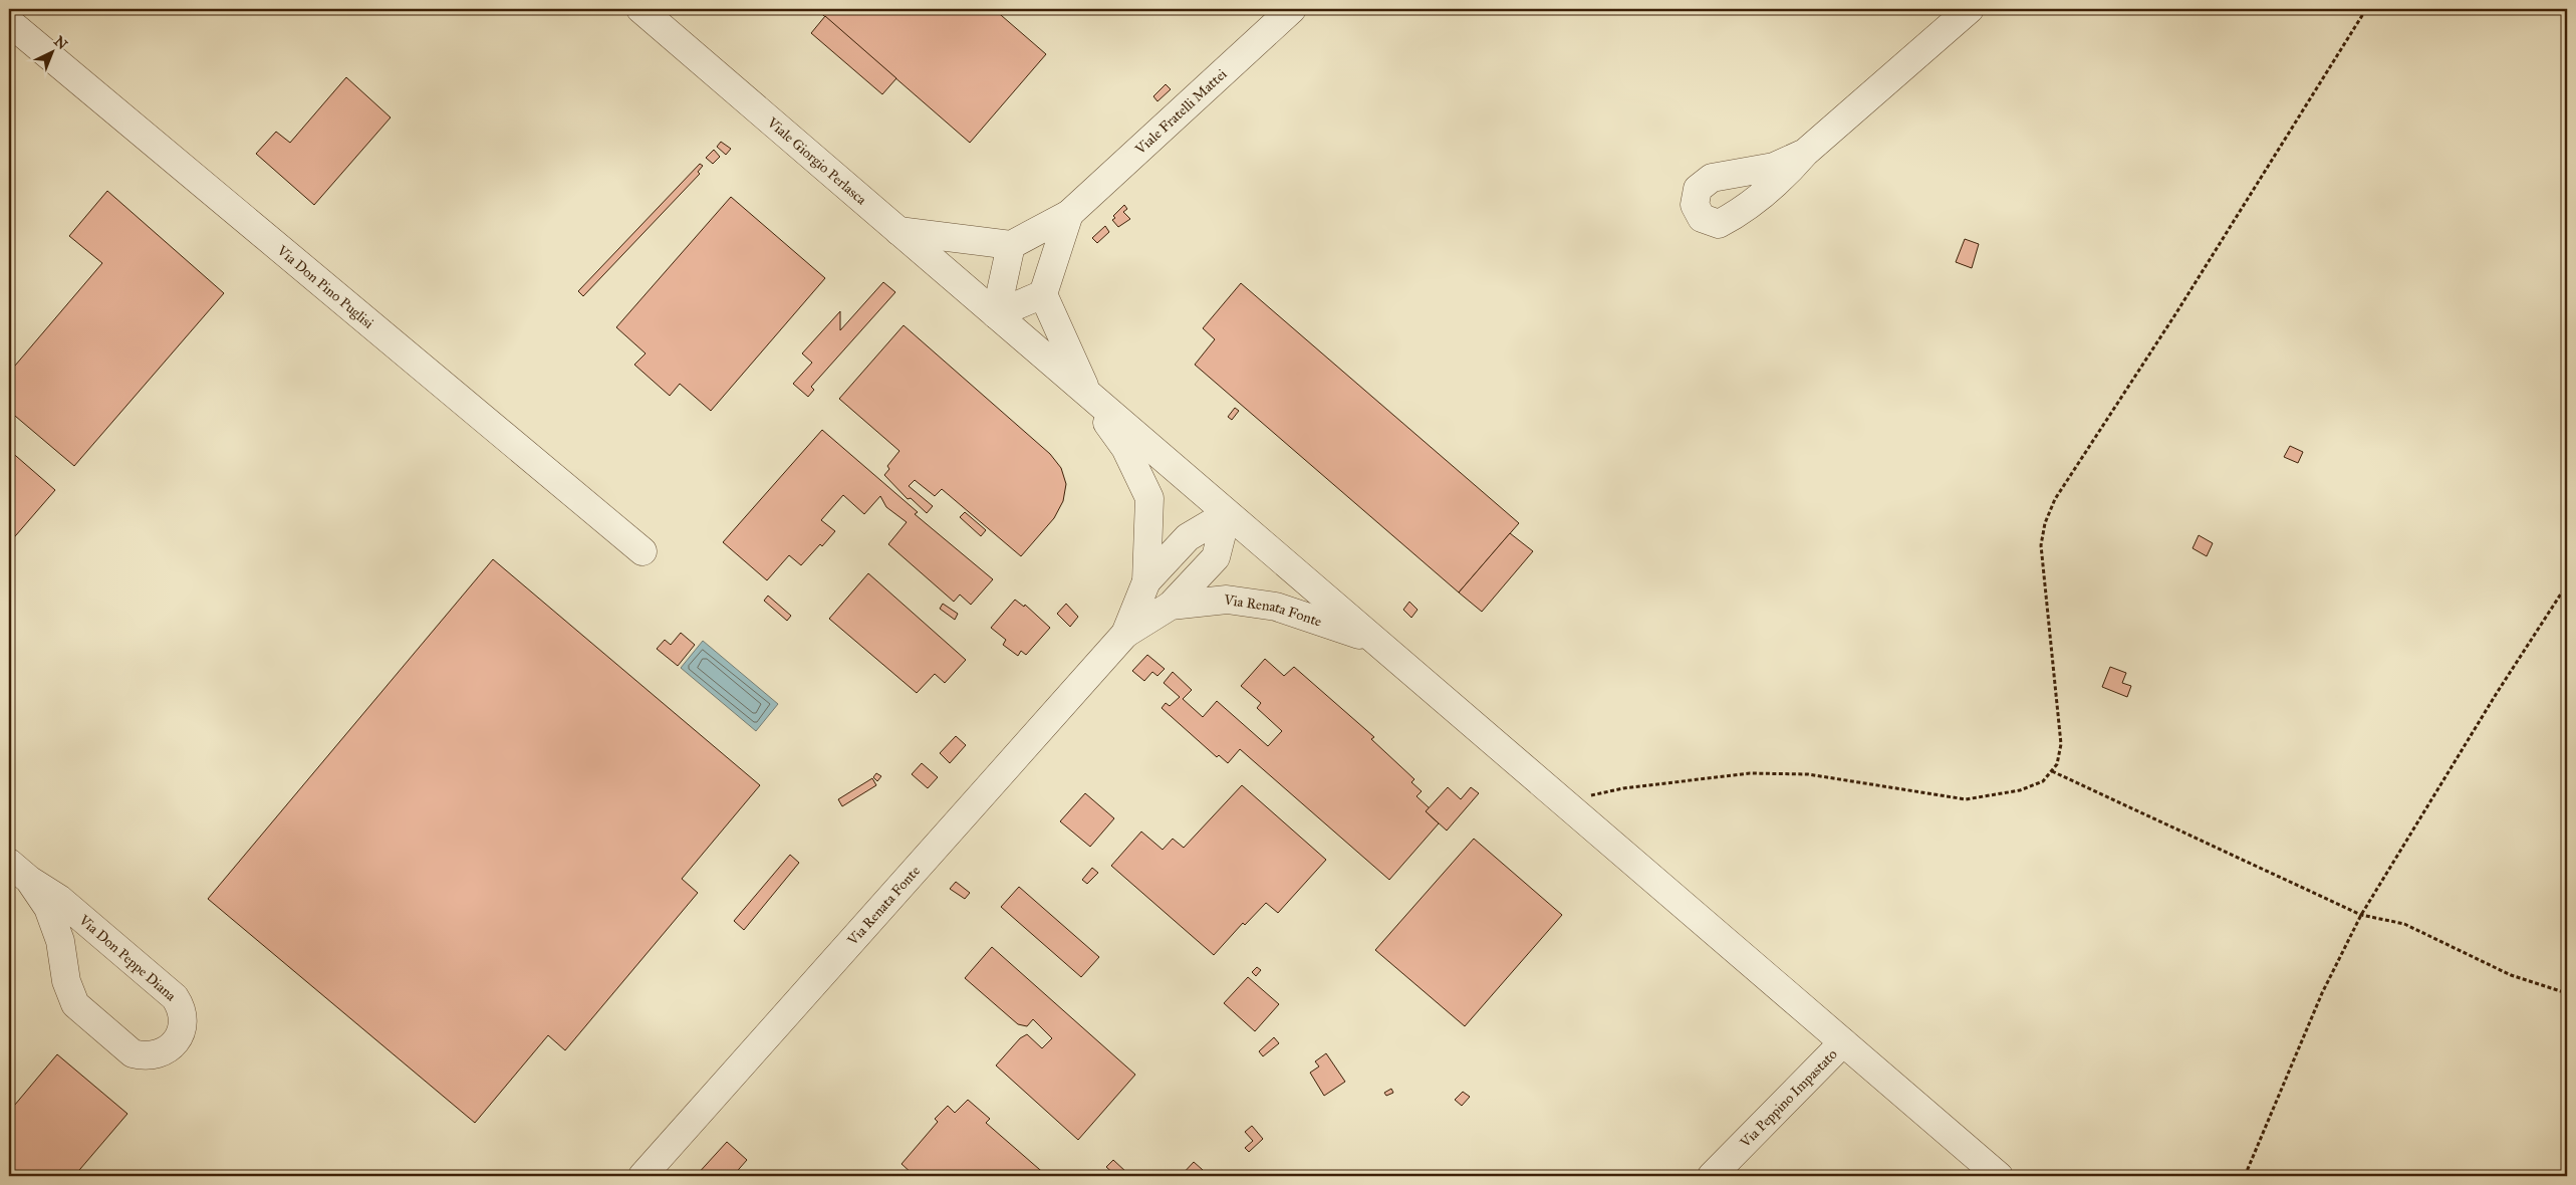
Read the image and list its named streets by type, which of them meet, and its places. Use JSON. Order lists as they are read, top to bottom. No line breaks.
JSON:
{"streets":{"street":["Viale Fratelli Mattei","Viale Giorgio Perlasca","Via Don Pino Puglisi","Via Renata Fonte","Via Don Peppe Diana","Via Peppino Impastato"]},"crossings":[["Viale Giorgio Perlasca","Via Renata Fonte"]],"north":"top right"}
